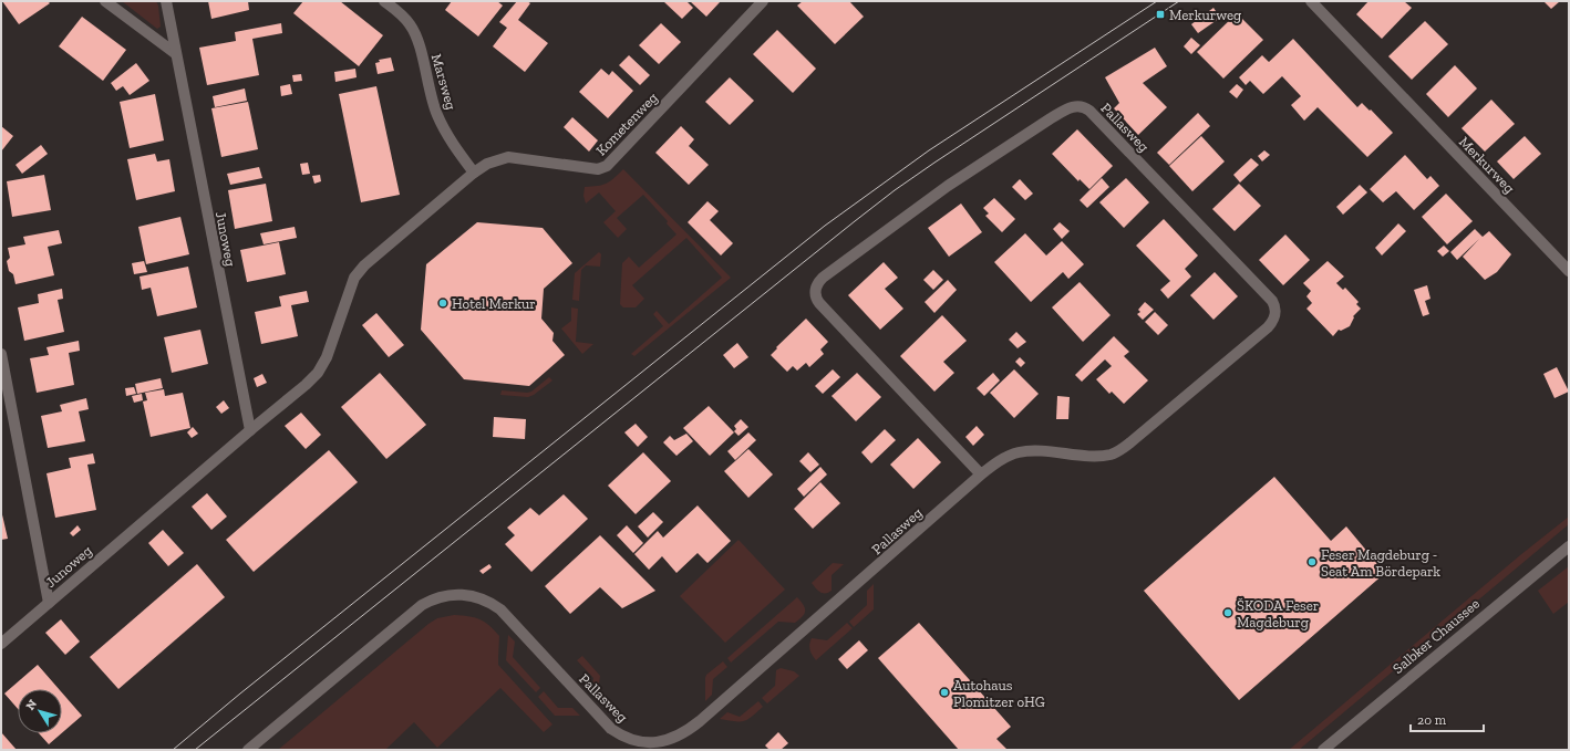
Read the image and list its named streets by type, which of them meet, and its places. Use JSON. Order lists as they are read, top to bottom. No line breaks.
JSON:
{"streets":{"street":["Marsweg","Kometenweg","Pallasweg","Merkurweg","Junoweg","Salbker Chaussee"]},"crossings":[["Marsweg","Kometenweg"],["Marsweg","Junoweg"],["Kometenweg","Junoweg"]],"places":{"transit":["Merkurweg"],"other":["Hotel Merkur","Feser Magdeburg - Seat Am Bördepark","ŠKODA Feser Magdeburg","Autohaus Plomitzer oHG"]},"scale_bar":"20 m","north":"top left"}
